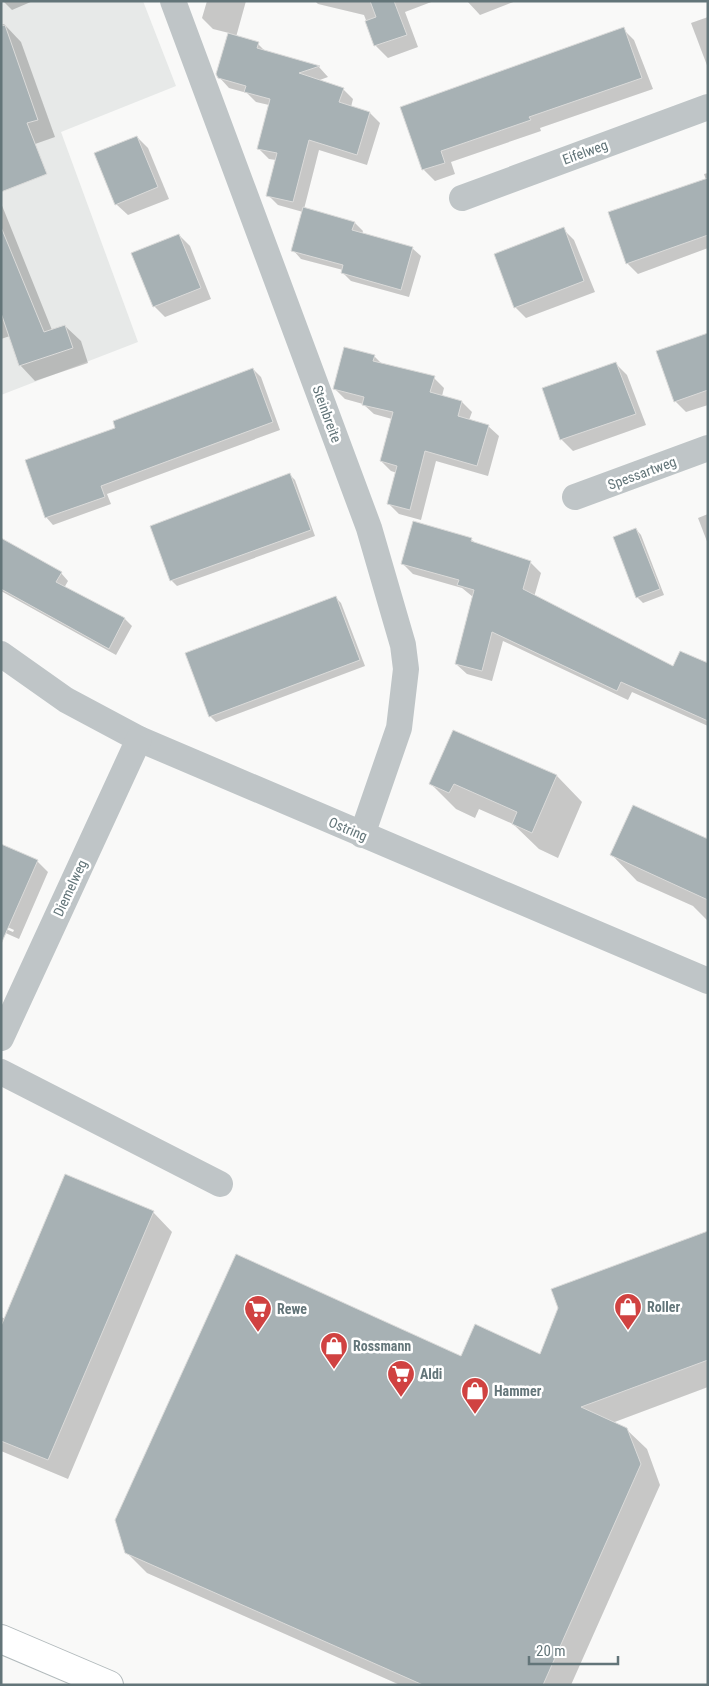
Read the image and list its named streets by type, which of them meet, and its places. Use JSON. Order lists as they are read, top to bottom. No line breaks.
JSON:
{"streets":{"street":["Eifelweg","Steinbreite","Spessartweg","Ostring","Diemelweg"]},"crossings":[["Steinbreite","Ostring"],["Ostring","Diemelweg"]],"places":{"shop":["Roller","Rossmann","Hammer"],"supermarket":["Rewe","Aldi"]},"scale_bar":"20 m"}
